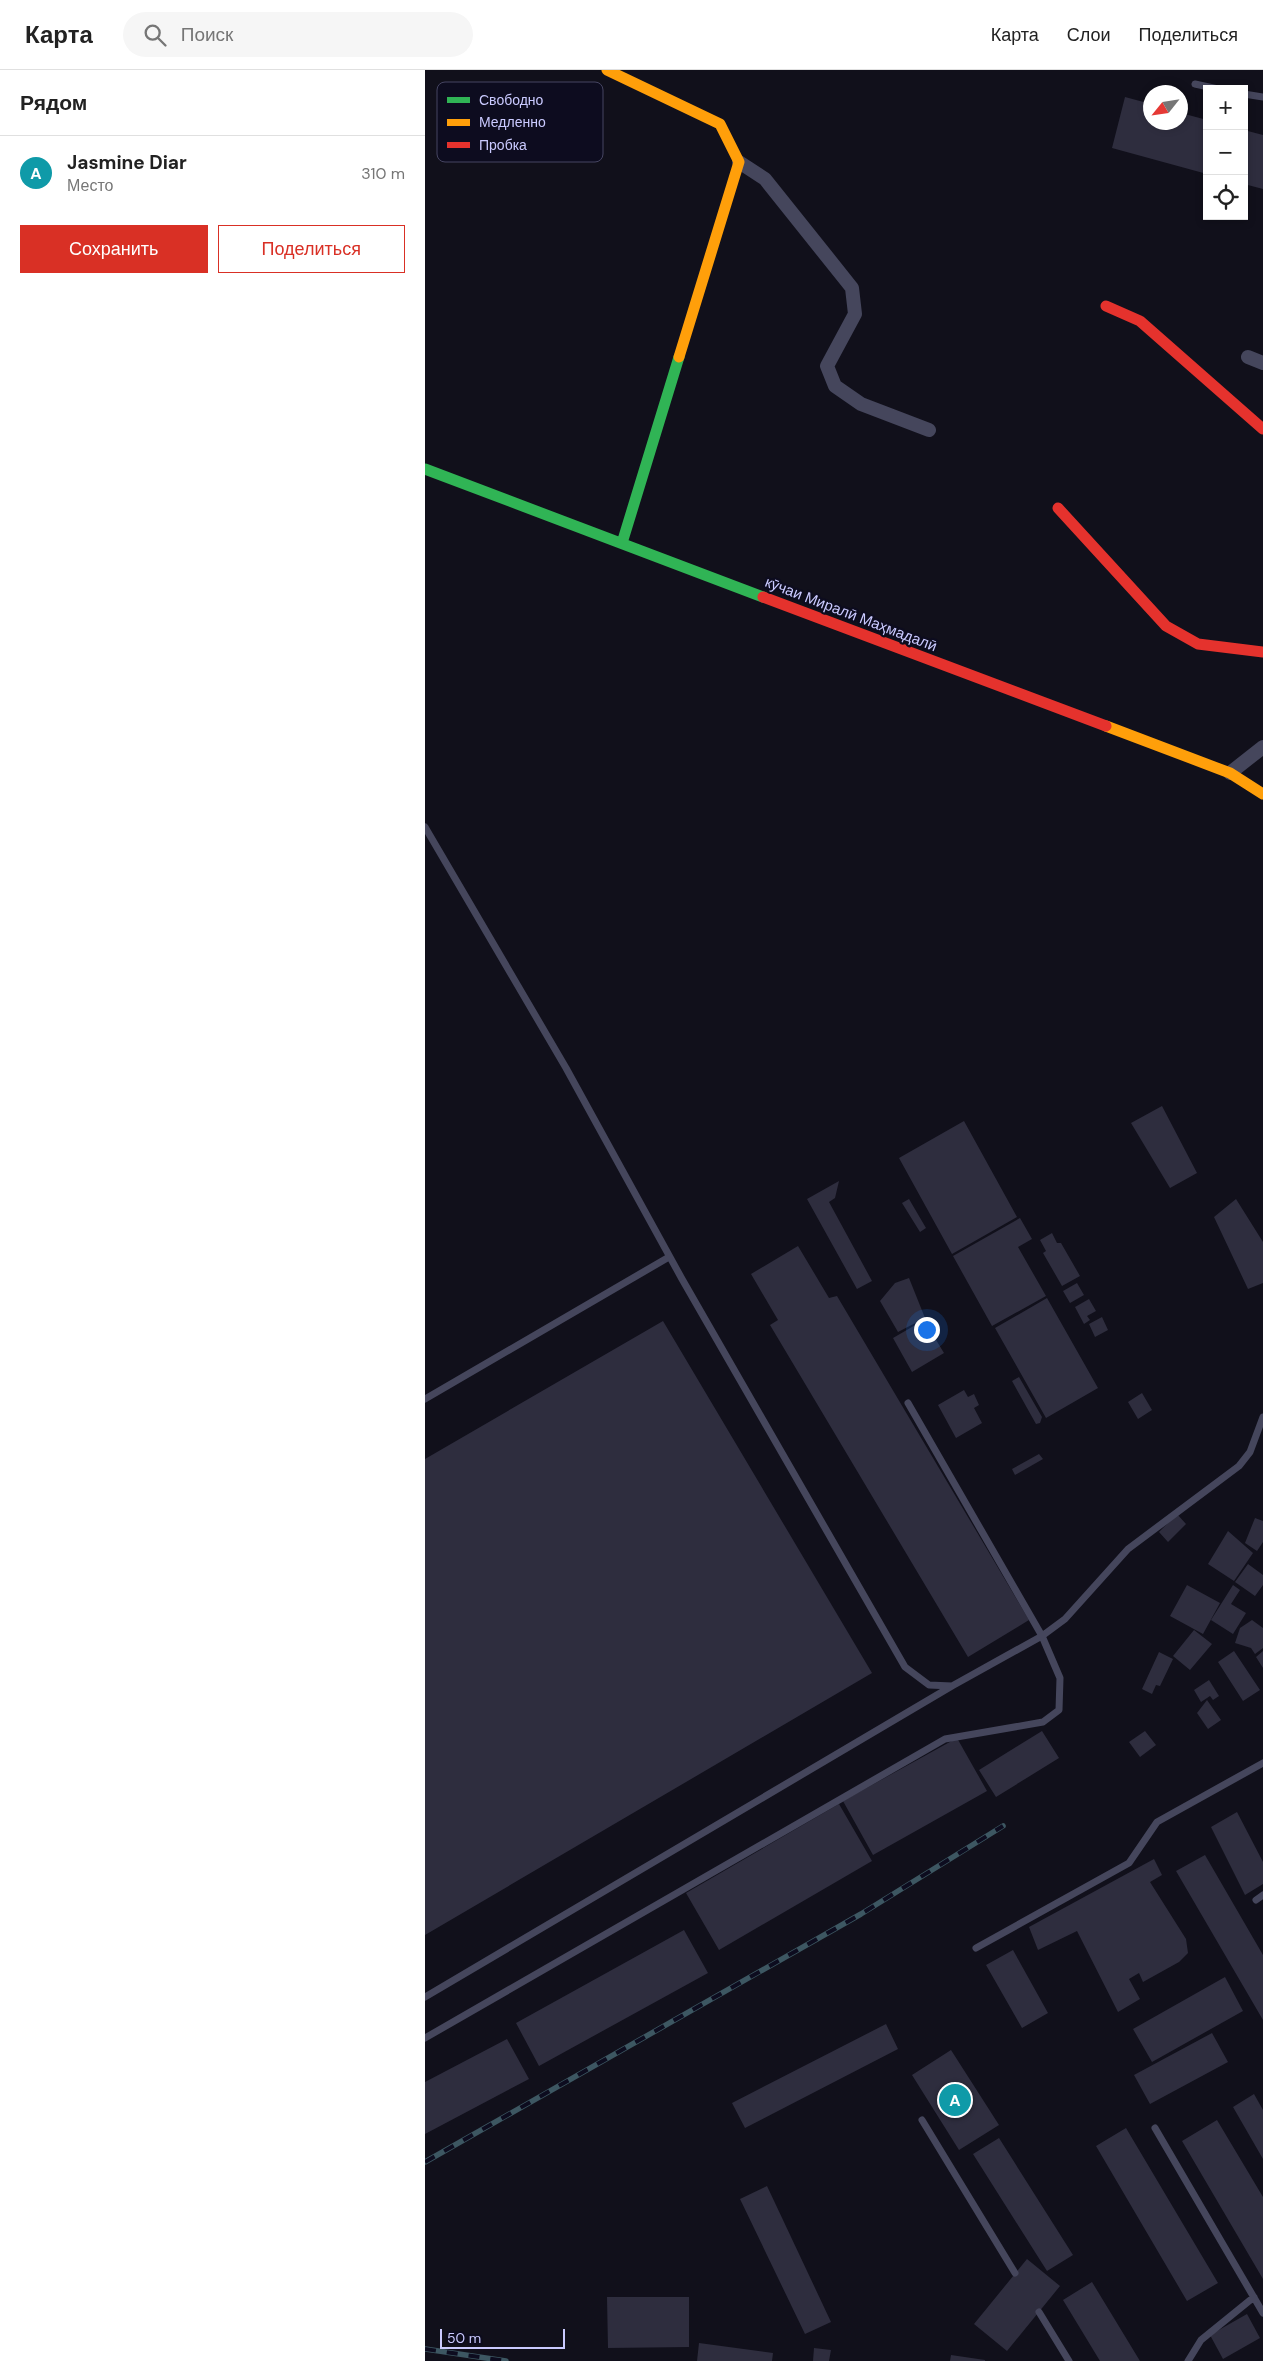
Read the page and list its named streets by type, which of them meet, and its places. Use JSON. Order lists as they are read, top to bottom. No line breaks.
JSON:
{"streets":{"street":["кӯчаи Миралӣ Маҳмадалӣ"]},"legend":["Свободно","Медленно","Пробка"],"scale_bar":"50 m","north":"bottom left","page":{"header":"Карта","search":"Поиск","nav":["Карта","Слои","Поделиться"],"heading":"Рядом","map_buttons":["+","−"],"list":[{"mark":"A","name":"Jasmine Diar","note":"Место","value":"310 m"}],"buttons":["Сохранить","Поделиться"],"pins":"A","scale":"50 m"}}
